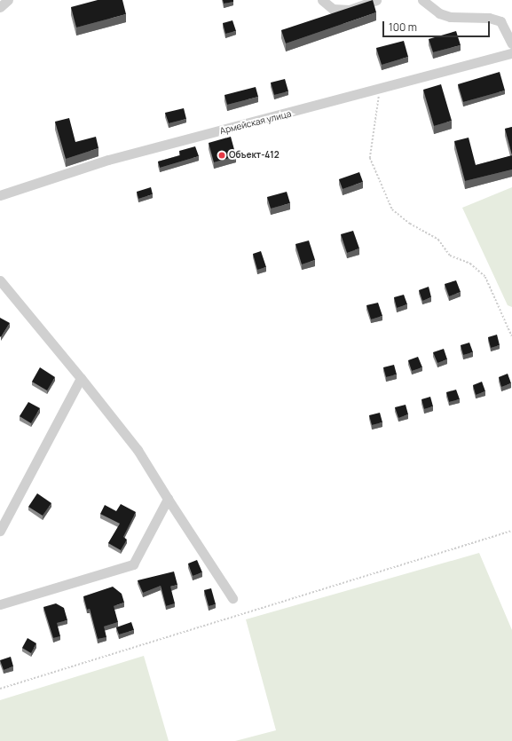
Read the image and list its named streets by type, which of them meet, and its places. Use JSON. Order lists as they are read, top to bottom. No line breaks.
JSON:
{"streets":{"street":["Армейская улица"]},"places":["Объект-412"],"scale_bar":"100 m"}
